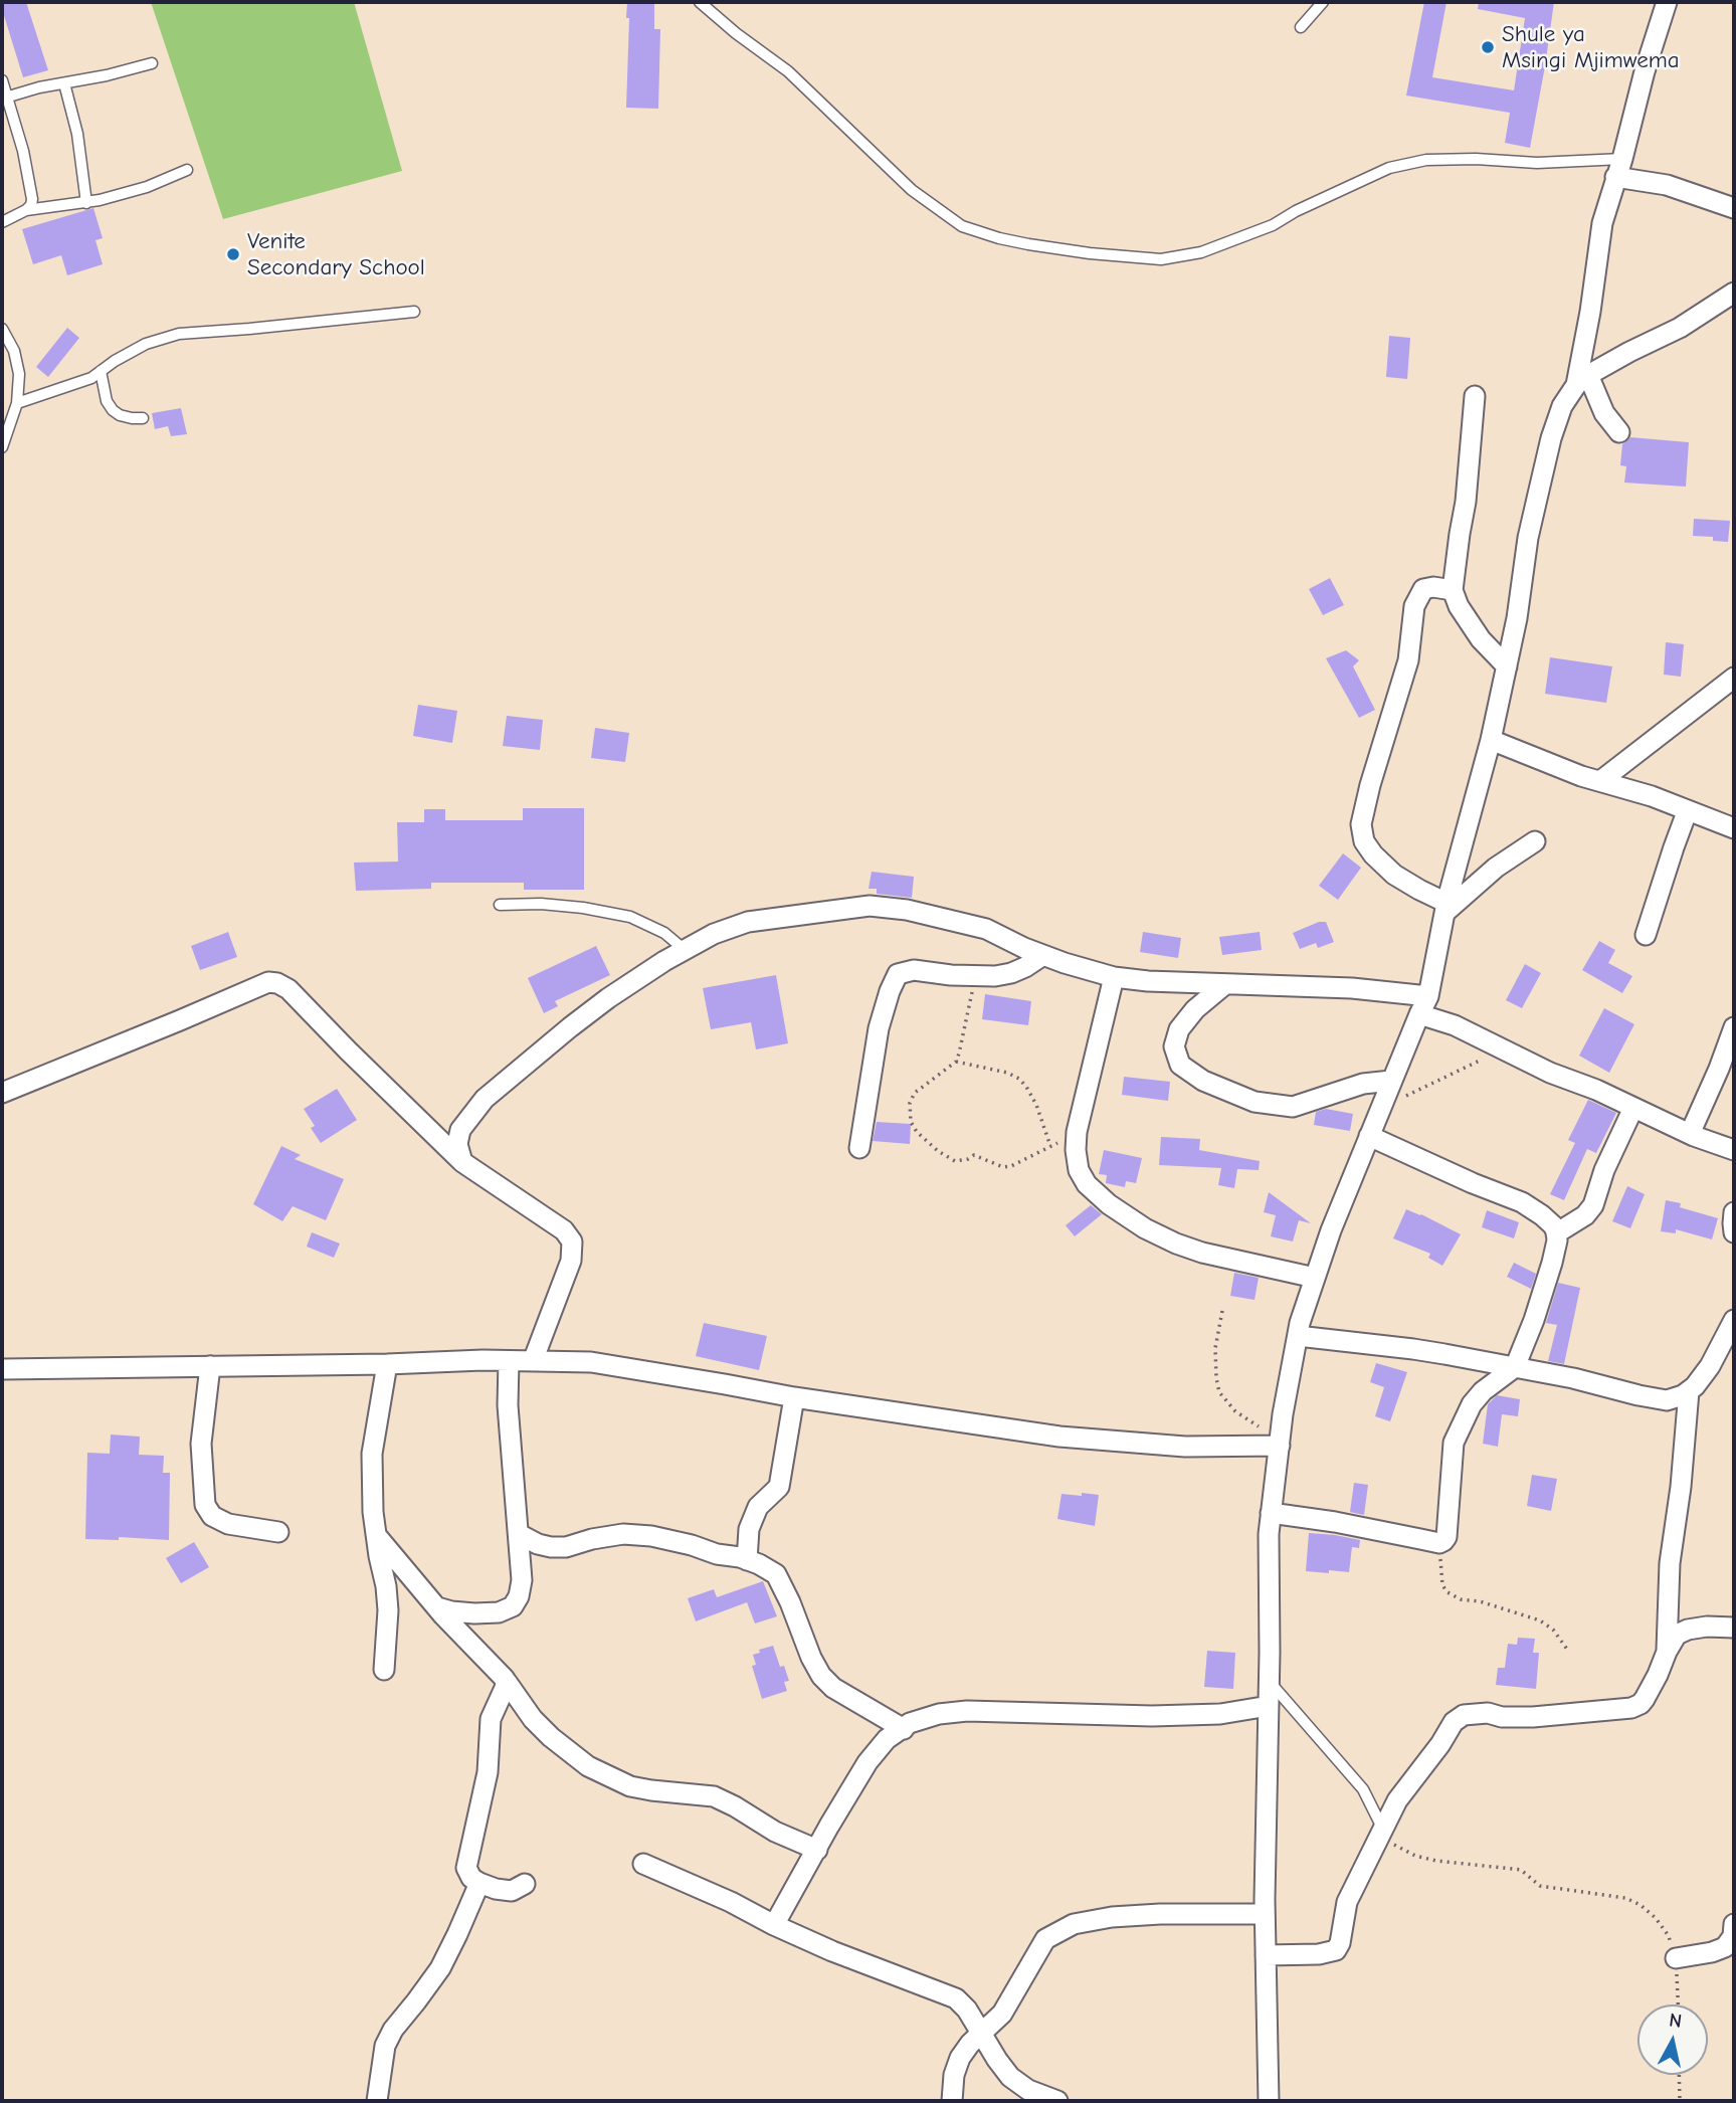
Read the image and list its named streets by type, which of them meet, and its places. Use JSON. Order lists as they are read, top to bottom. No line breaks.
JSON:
{"places":["Shule ya Msingi Mjimwema","Venite Secondary School"],"north":"top"}
